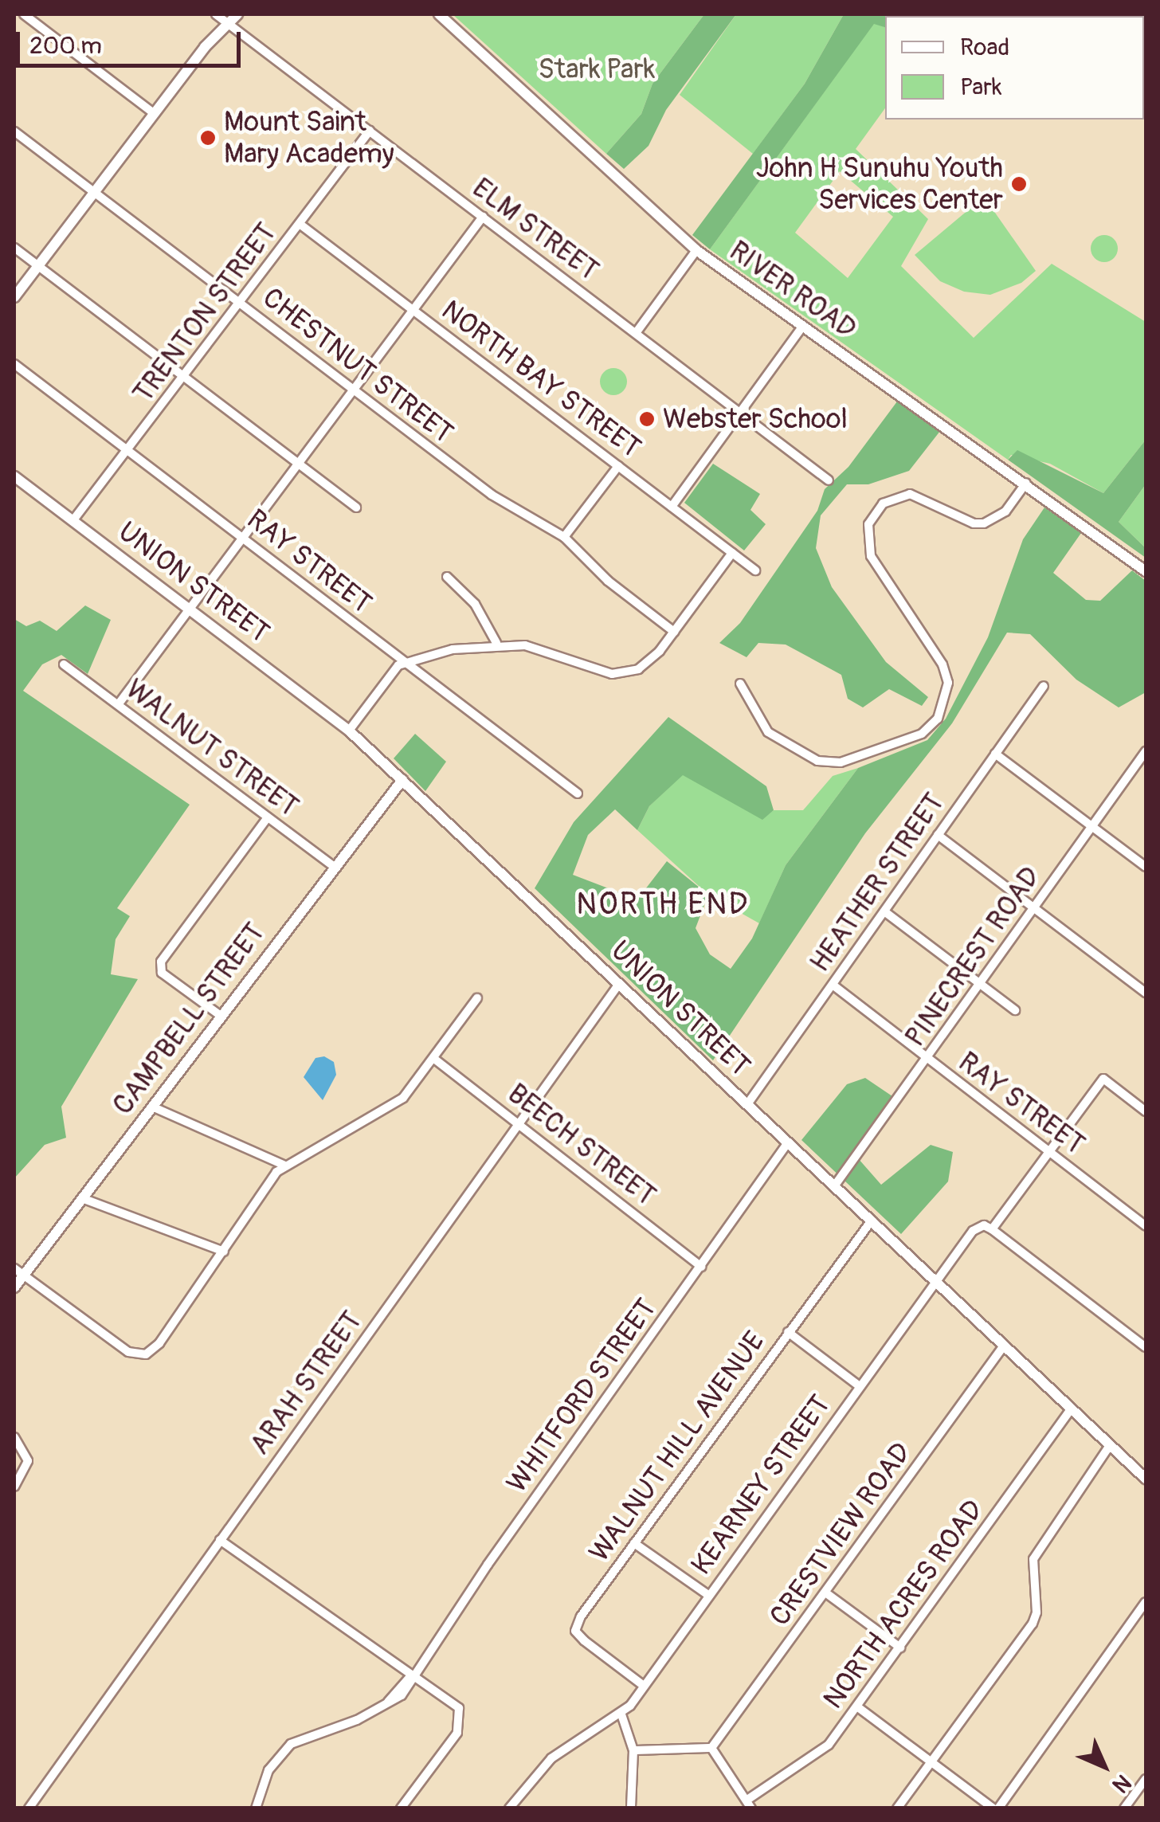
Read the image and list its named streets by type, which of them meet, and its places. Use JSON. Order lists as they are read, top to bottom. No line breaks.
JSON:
{"streets":{"street":["ELM STREET","RIVER ROAD","TRENTON STREET","CHESTNUT STREET","NORTH BAY STREET","RAY STREET","UNION STREET","WALNUT STREET","HEATHER STREET","PINECREST ROAD","CAMPBELL STREET","BEECH STREET","ARAH STREET","WHITFORD STREET","WALNUT HILL AVENUE","KEARNEY STREET","CRESTVIEW ROAD","NORTH ACRES ROAD"]},"crossings":[["ELM STREET","TRENTON STREET"],["TRENTON STREET","CHESTNUT STREET"],["TRENTON STREET","NORTH BAY STREET"],["TRENTON STREET","RAY STREET"],["TRENTON STREET","UNION STREET"],["RAY STREET","HEATHER STREET"],["RAY STREET","PINECREST ROAD"],["UNION STREET","HEATHER STREET"],["UNION STREET","PINECREST ROAD"],["UNION STREET","CAMPBELL STREET"],["UNION STREET","ARAH STREET"],["UNION STREET","WHITFORD STREET"],["UNION STREET","WALNUT HILL AVENUE"],["UNION STREET","KEARNEY STREET"],["UNION STREET","CRESTVIEW ROAD"],["UNION STREET","NORTH ACRES ROAD"],["WALNUT STREET","CAMPBELL STREET"],["BEECH STREET","ARAH STREET"],["BEECH STREET","WHITFORD STREET"],["WALNUT HILL AVENUE","KEARNEY STREET"]],"districts":["NORTH END"],"parks":["Stark Park"],"places":["Mount Saint Mary Academy","John H Sunuhu Youth Services Center","Webster School"],"legend":["Road","Park"],"scale_bar":"200 m","north":"bottom right"}
